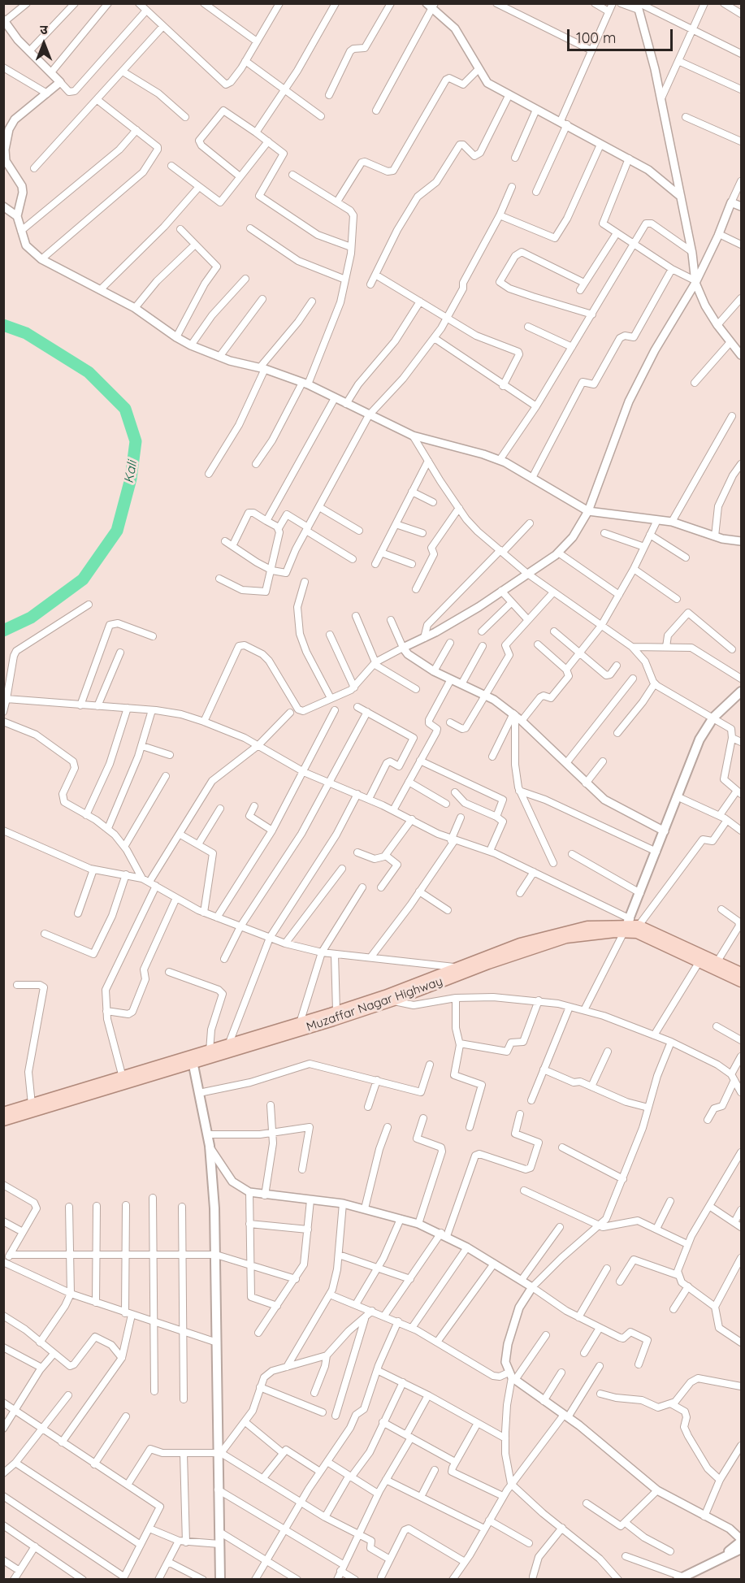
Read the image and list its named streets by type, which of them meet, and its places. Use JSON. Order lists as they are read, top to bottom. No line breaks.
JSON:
{"streets":{"main road":["Muzaffar Nagar Highway"]},"water":["Kali"],"scale_bar":"100 m","north":"top"}
